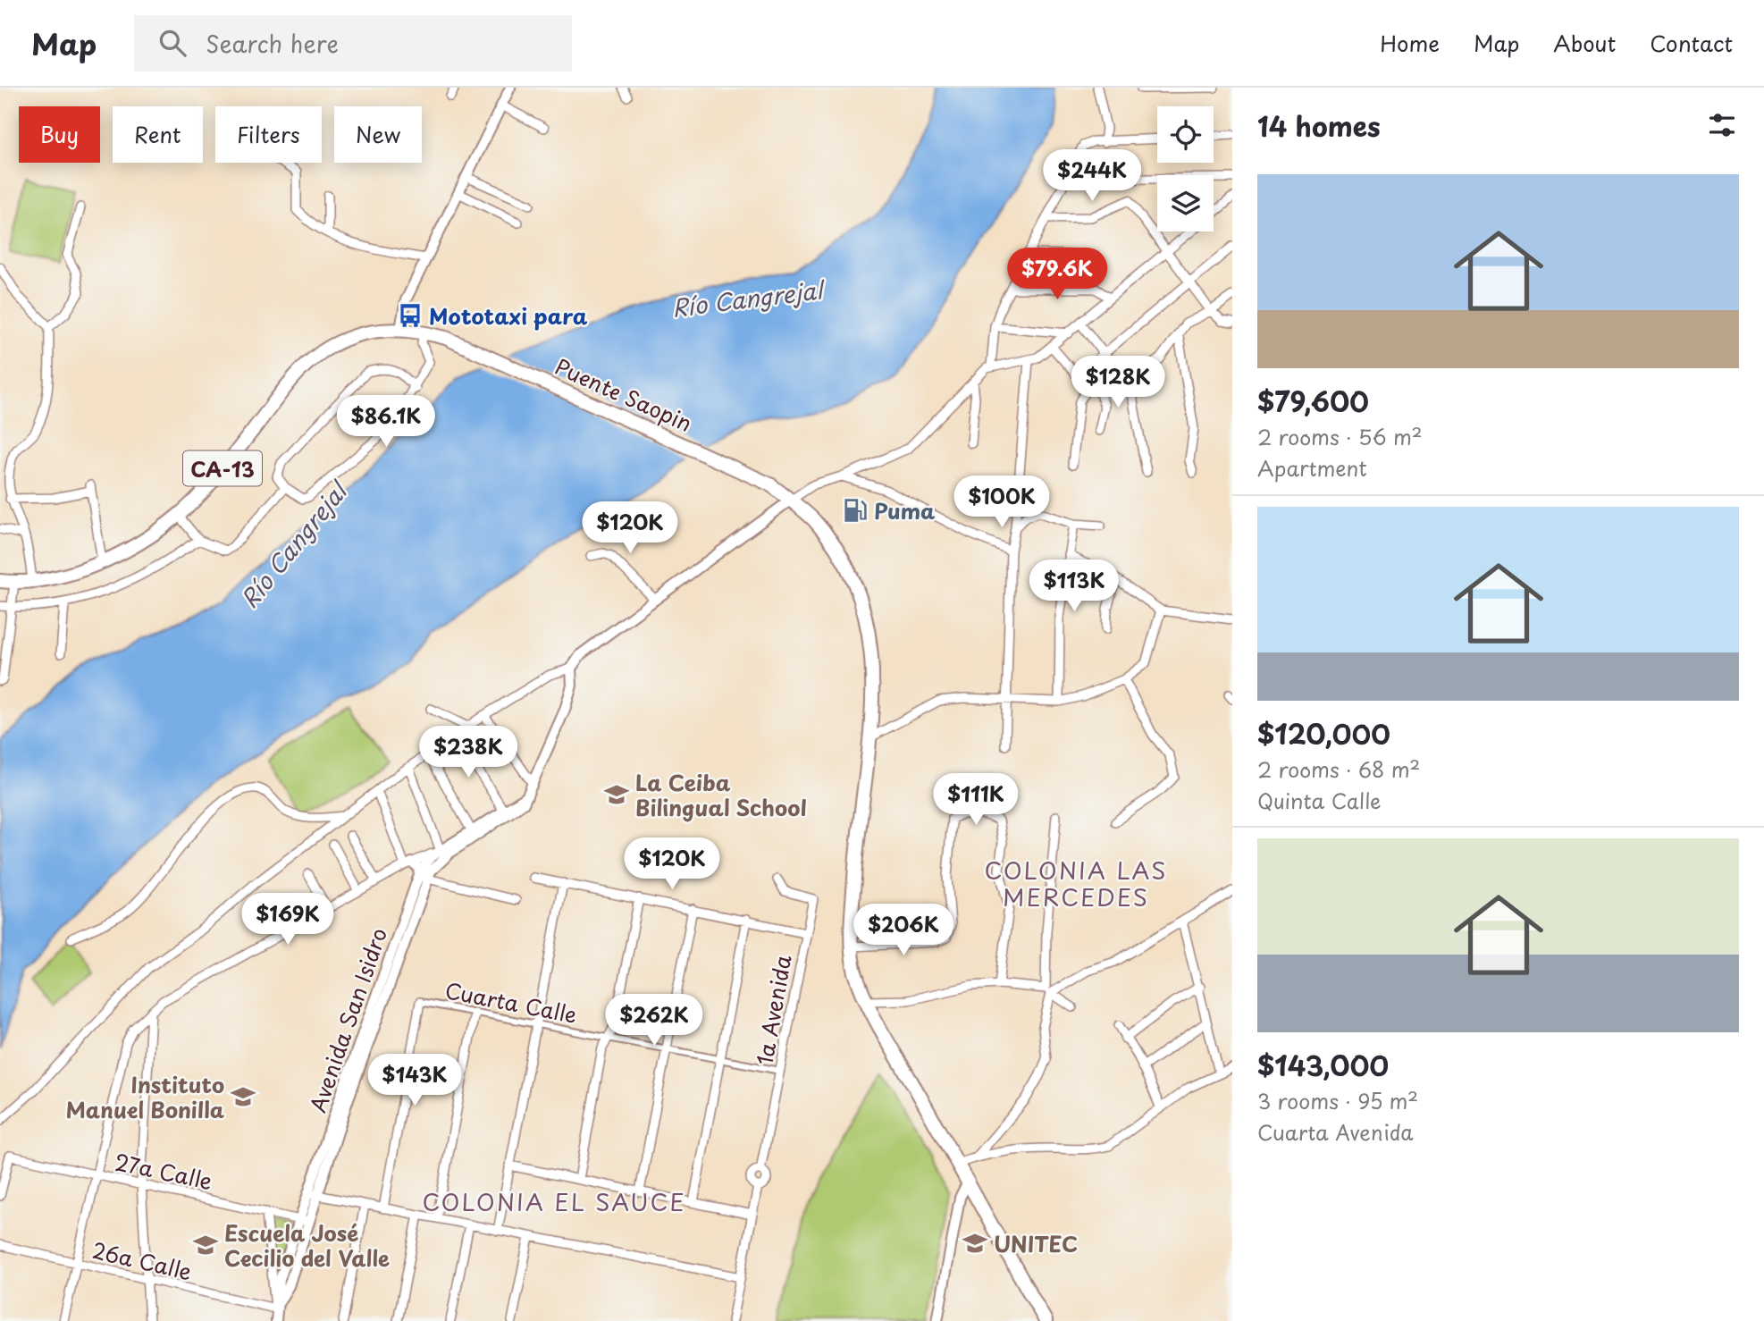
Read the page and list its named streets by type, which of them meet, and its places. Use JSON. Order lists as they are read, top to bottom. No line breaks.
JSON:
{"streets":{"main road":["Puente Saopin","CA-13"],"street":["Cuarta Calle","1a Avenida","Avenida San Isidro","27a Calle","26a Calle"]},"crossings":[["Puente Saopin","CA-13"],["Cuarta Calle","1a Avenida"],["Avenida San Isidro","27a Calle"],["Avenida San Isidro","26a Calle"]],"districts":["COLONIA LAS MERCEDES","COLONIA EL SAUCE"],"water":["Río Cangrejal"],"places":{"bus stop":["Mototaxi para"],"fuel station":["Puma"],"school or university":["La Ceiba Bilingual School","Instituto Manuel Bonilla","UNITEC","Escuela José Cecilio del Valle"]},"page":{"header":"Map","search":"Search here","nav":["Home","Map","About","Contact"],"heading":"14 homes","chip":["Buy","Rent","Filters","New"],"price":["$244K","$79.6K","$128K","$86.1K","$100K","$120K","$113K","$238K","$111K","$120K","$169K","$206K","$262K","$143K"],"list":[{"name":"$79,600","note":"2 rooms · 56 m² · Apartment"},{"name":"$120,000","note":"2 rooms · 68 m² · Quinta Calle"},{"name":"$143,000","note":"3 rooms · 95 m² · Cuarta Avenida"}]}}
